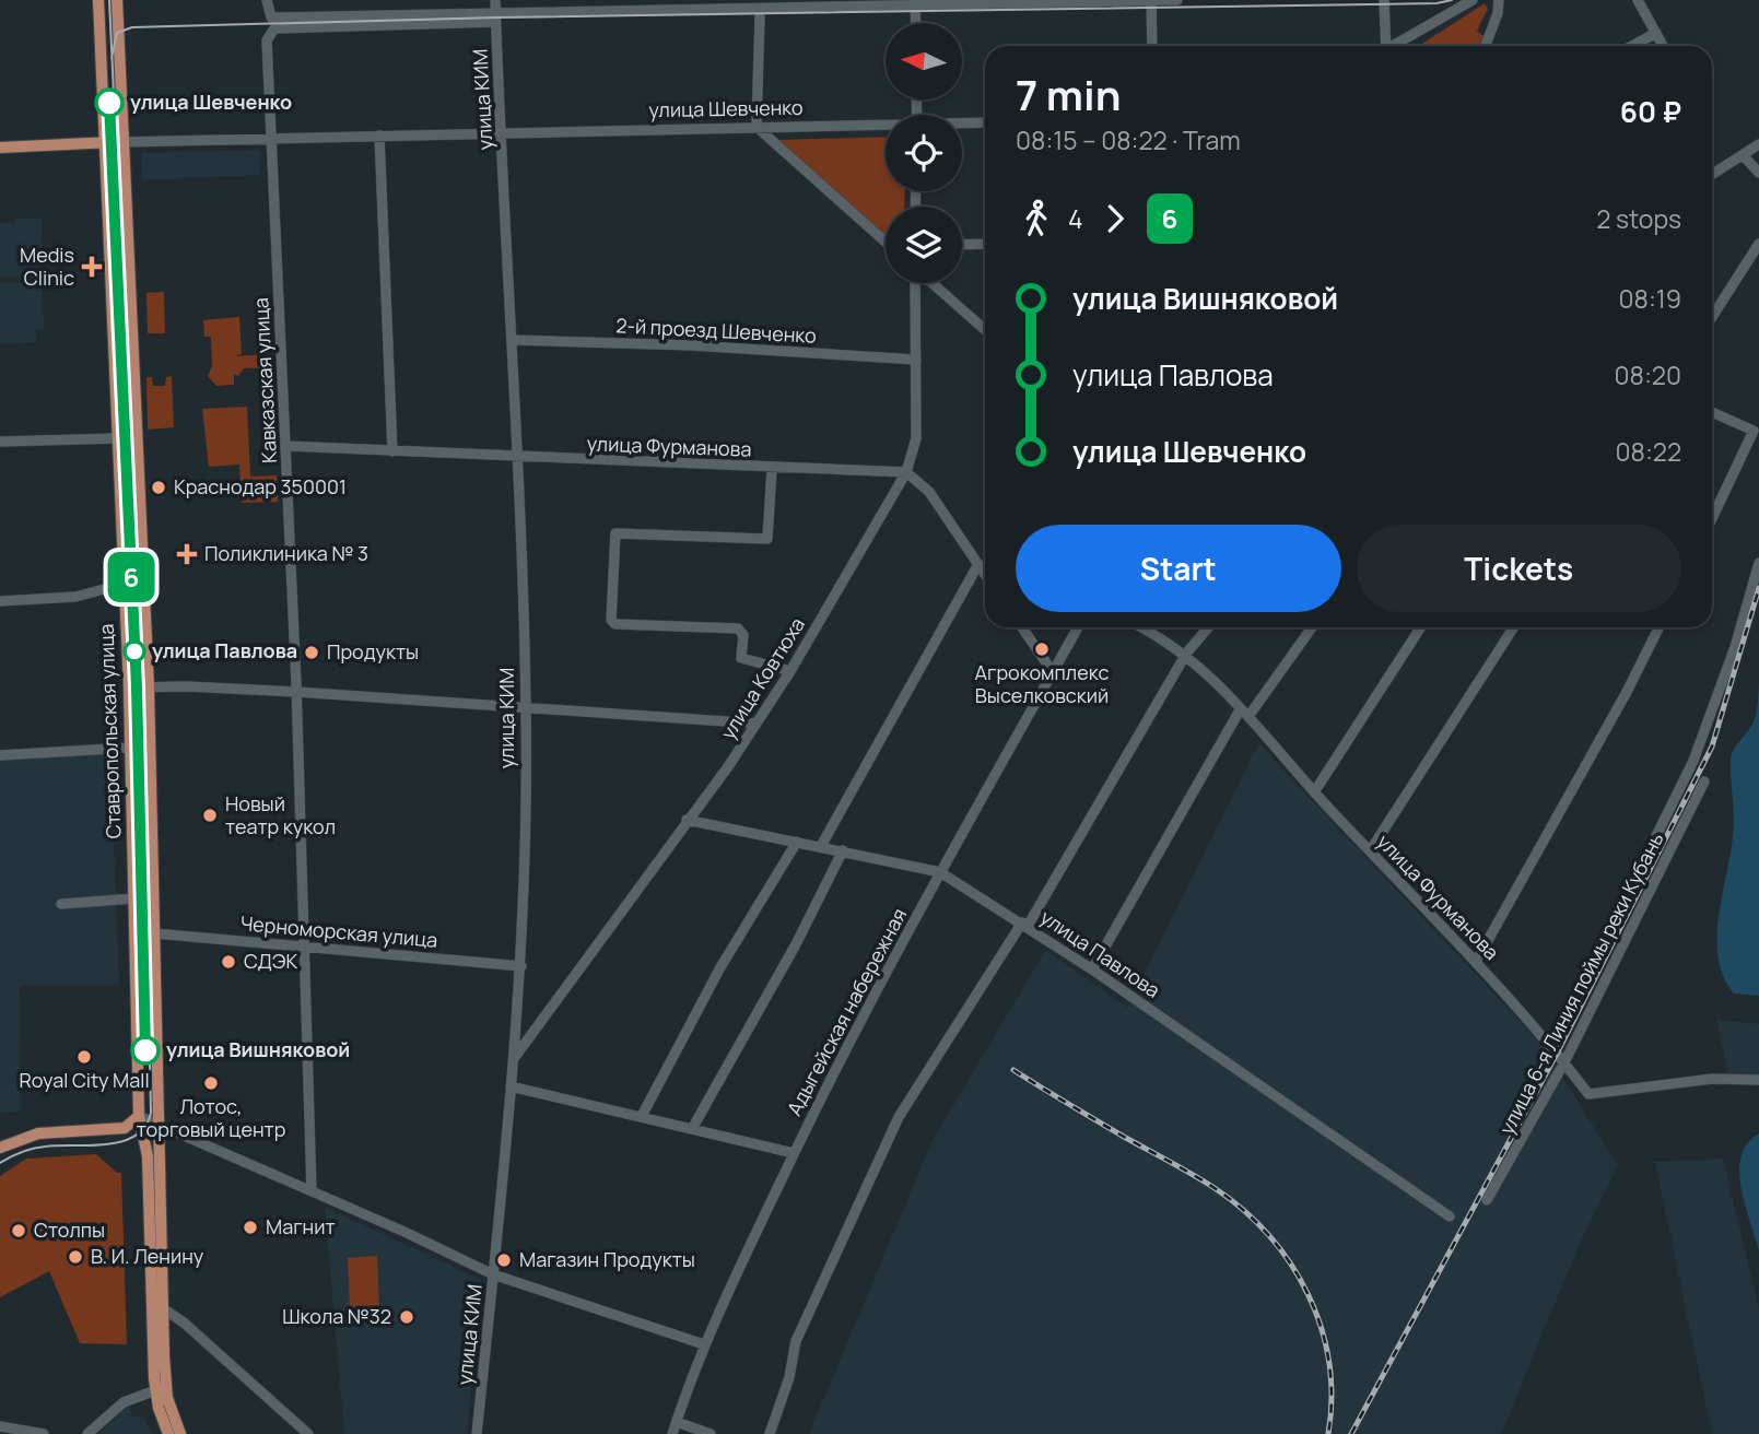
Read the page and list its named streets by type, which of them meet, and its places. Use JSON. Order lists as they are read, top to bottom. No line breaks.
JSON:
{"streets":{"main road":["улица Шевченко","Ставропольская улица"],"street":["улица КИМ","2-й проезд Шевченко","Кавказская улица","улица Фурманова","улица Ковтюха","Черноморская улица","улица Павлова","улица 6-я Линия поймы реки Кубань","Адыгейская набережная"]},"crossings":[["улица КИМ","улица Шевченко"],["улица КИМ","2-й проезд Шевченко"],["улица КИМ","улица Фурманова"],["улица КИМ","улица Ковтюха"],["улица КИМ","Черноморская улица"],["улица Шевченко","Кавказская улица"],["улица Шевченко","Ставропольская улица"],["2-й проезд Шевченко","улица Ковтюха"],["Кавказская улица","улица Фурманова"],["Кавказская улица","Черноморская улица"],["улица Фурманова","улица Ковтюха"],["улица Фурманова","улица 6-я Линия поймы реки Кубань"],["улица Ковтюха","улица Павлова"],["Ставропольская улица","Черноморская улица"],["улица Павлова","Адыгейская набережная"]],"places":{"other":["улица Шевченко","Краснодар 350001","Агрокомплекс Выселковский","улица Павлова","Продукты","Новый театр кукол","СДЭК","улица Вишняковой","Royal City Mall","Лотос, торговый центр","Магнит","Столпы","В. И. Ленину","Магазин Продукты","Школа №32"],"health":["Medis Clinic","Поликлиника № 3"]},"lines":["tram line 6"],"north":"left","page":{"on_map":"6","heading":["7 min","08:15 – 08:22 · Tram","60 ₽"],"legs":["4","6","2 stops"],"list":[{"name":"улица Вишняковой","value":"08:19"},{"name":"улица Павлова","value":"08:20"},{"name":"улица Шевченко","value":"08:22"}],"buttons":["Start","Tickets"]}}
